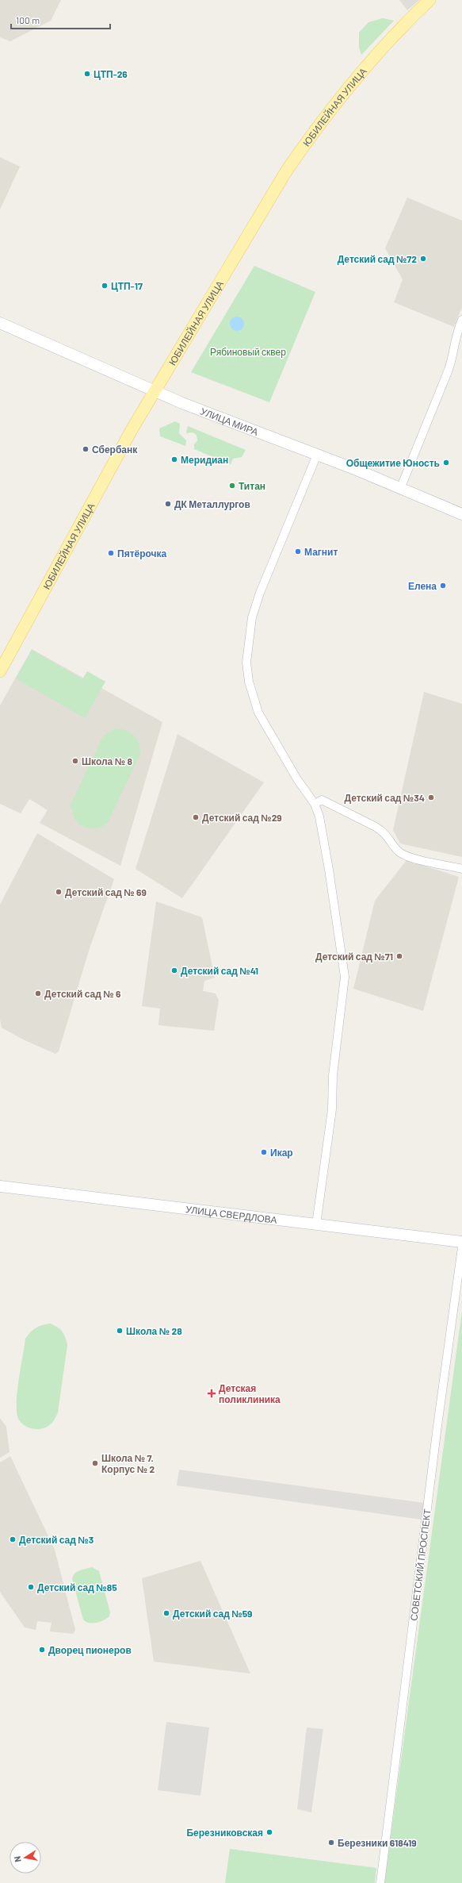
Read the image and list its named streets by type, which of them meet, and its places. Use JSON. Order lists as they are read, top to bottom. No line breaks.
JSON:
{"streets":{"main road":["ЮБИЛЕЙНАЯ УЛИЦА","УЛИЦА МИРА","УЛИЦА СВЕРДЛОВА"],"street":["СОВЕТСКИЙ ПРОСПЕКТ"]},"crossings":[["ЮБИЛЕЙНАЯ УЛИЦА","УЛИЦА МИРА"]],"parks":["Рябиновый сквер"],"places":{"other":["ЦТП-26","Детский сад №72","ЦТП-17","Сбербанк","Меридиан","Общежитие Юность","Титан","ДК Металлургов","Магнит","Пятёрочка","Елена","Школа № 8","Детский сад №34","Детский сад №29","Детский сад № 69","Детский сад №71","Детский сад №41","Детский сад № 6","Икар","Школа № 28","Школа № 7. Корпус № 2","Детский сад №3","Детский сад №85","Детский сад №59","Дворец пионеров","Березниковская","Березники 618419"],"health":["Детская поликлиника"]},"scale_bar":"100 m","north":"left"}
